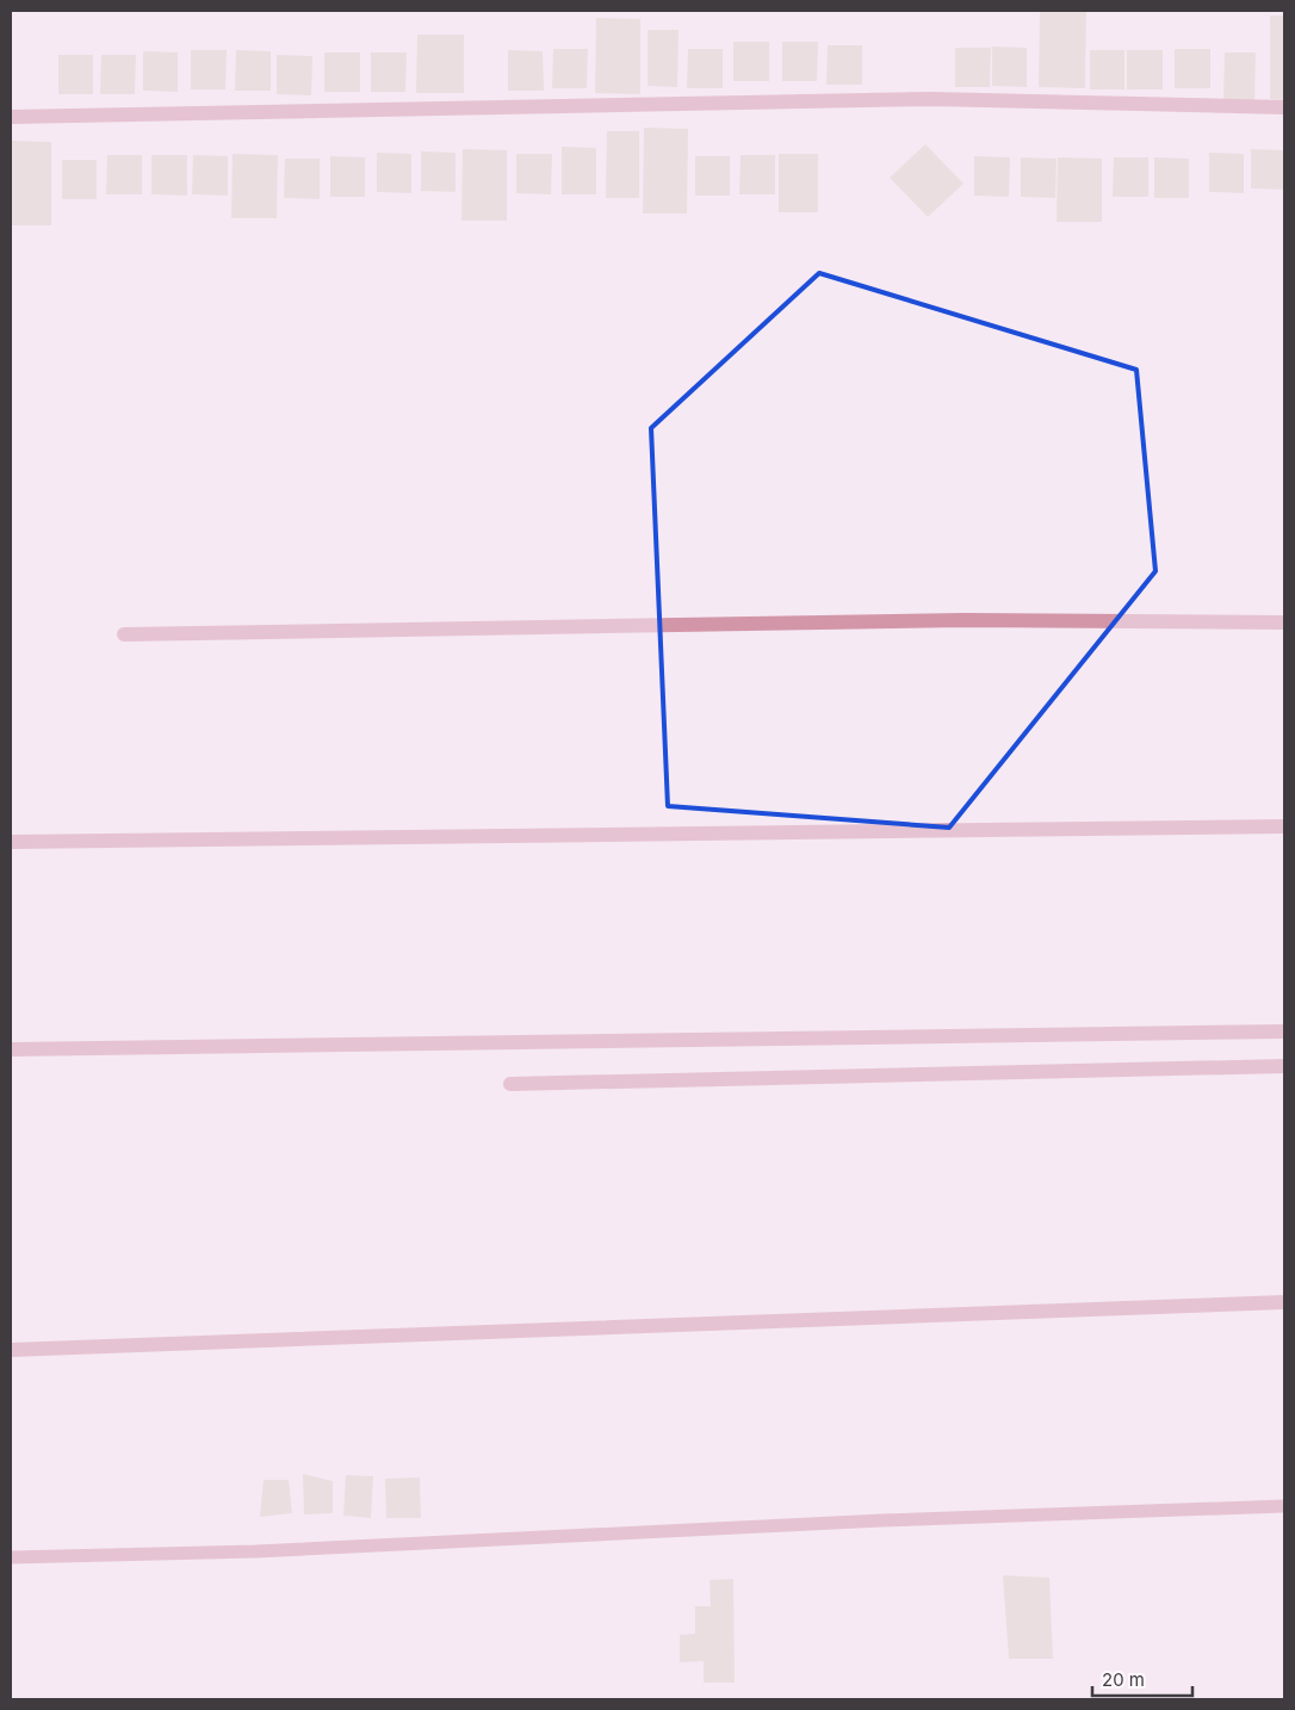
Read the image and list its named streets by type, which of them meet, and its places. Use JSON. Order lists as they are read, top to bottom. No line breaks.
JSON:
{"scale_bar":"20 m"}
